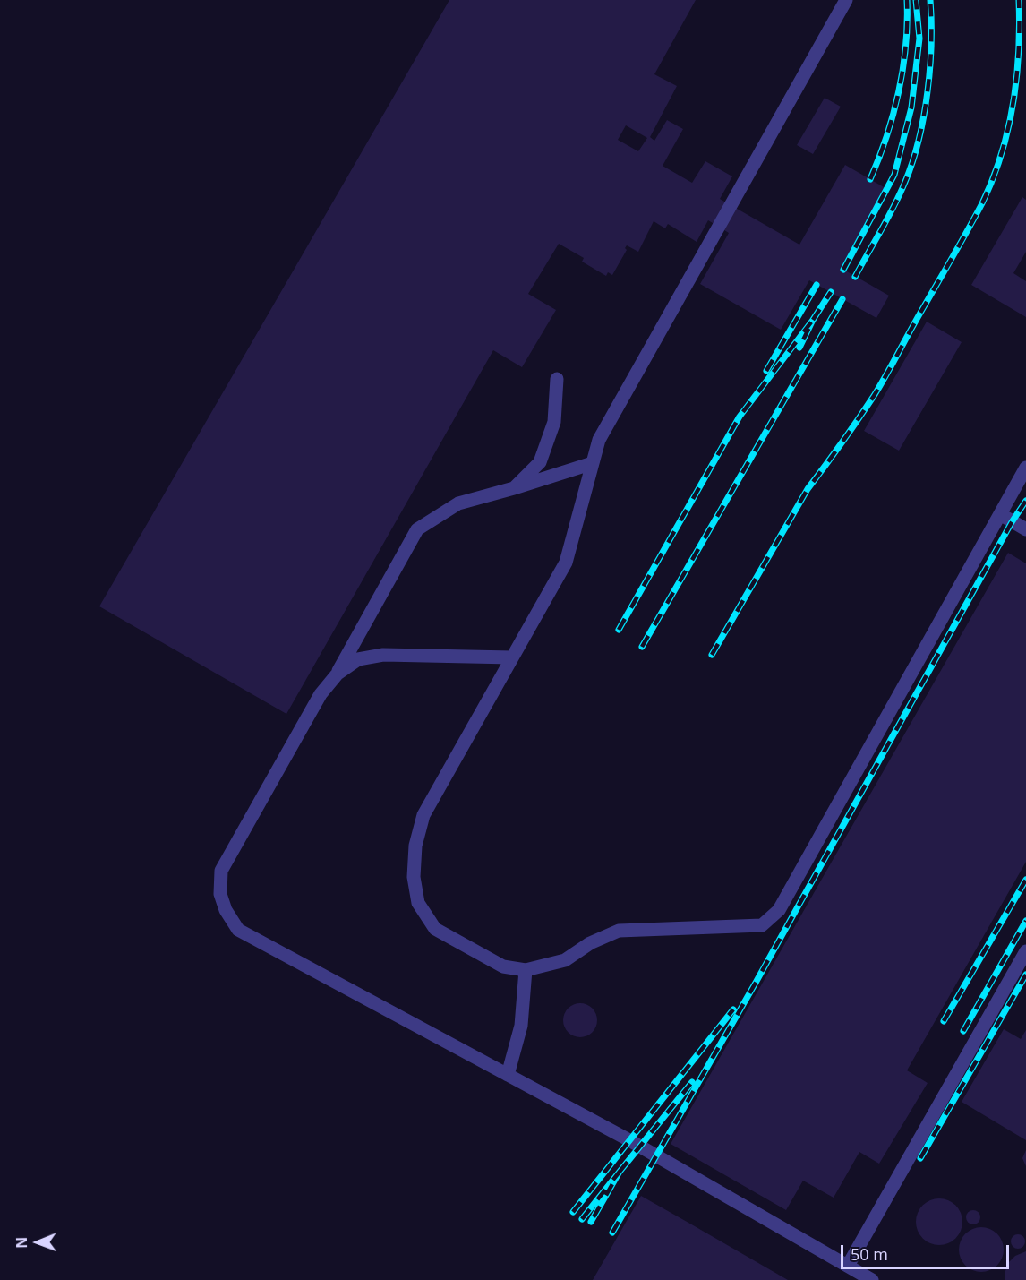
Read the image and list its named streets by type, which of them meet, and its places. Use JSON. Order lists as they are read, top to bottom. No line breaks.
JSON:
{"scale_bar":"50 m","north":"left"}
